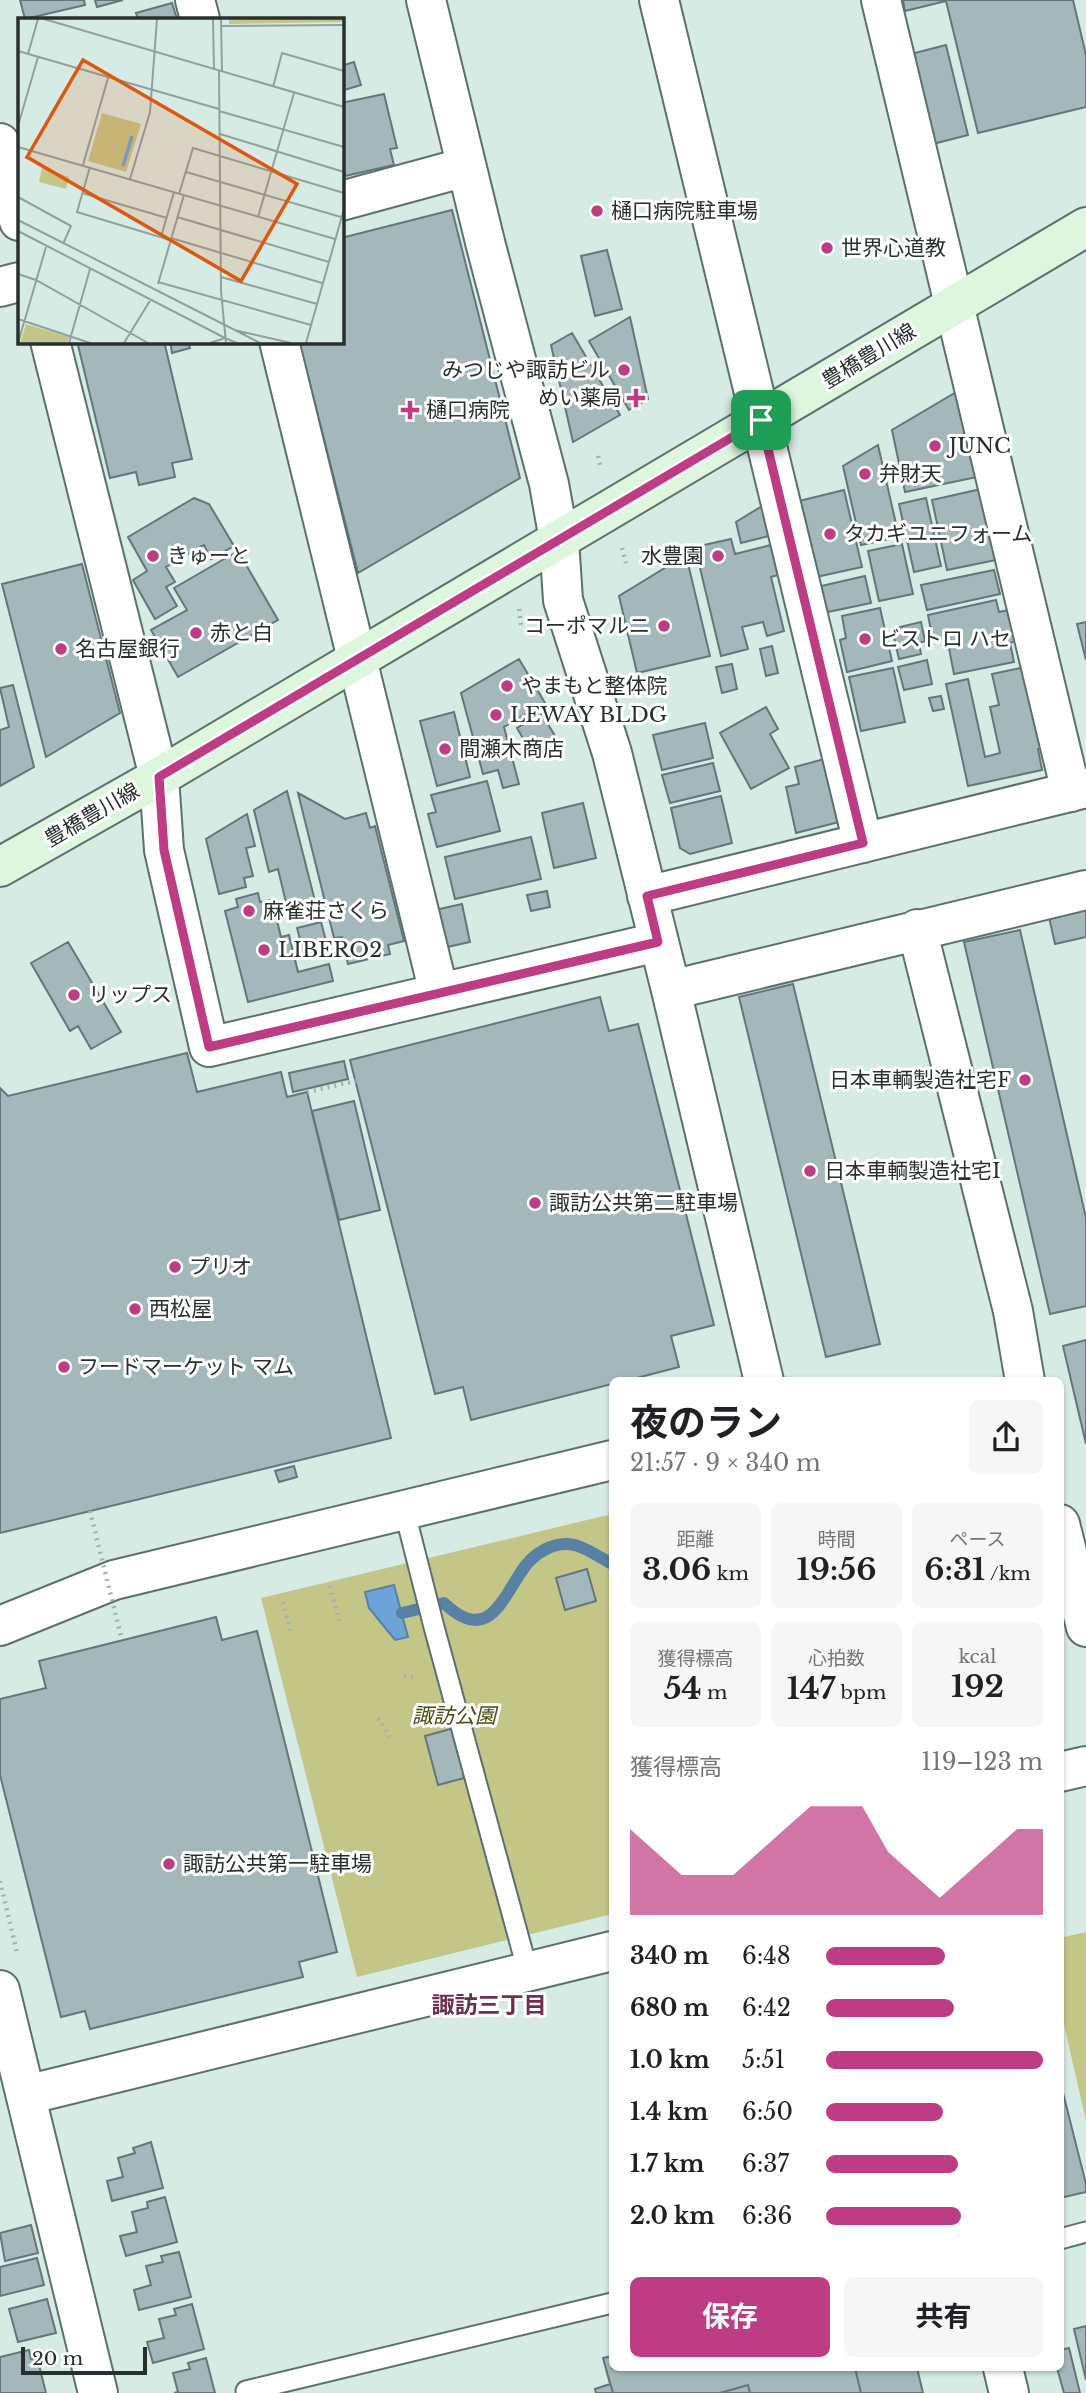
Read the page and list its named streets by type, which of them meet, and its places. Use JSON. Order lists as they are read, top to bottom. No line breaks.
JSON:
{"streets":{"main road":["豊橋豊川線"]},"districts":["諏訪三丁目"],"parks":["諏訪公園"],"places":{"other":["樋口病院駐車場","世界心道教","みつじや諏訪ビル","JUNC","弁財天","タカギユニフォーム","きゅーと","水豊園","コーポマルニ","赤と白","ビストロ ハセ","名古屋銀行","やまもと整体院","LEWAY BLDG","間瀬木商店","麻雀荘さくら","LIBERO2","リップス","日本車輌製造社宅F","日本車輌製造社宅I","諏訪公共第二駐車場","プリオ","西松屋","フードマーケット マム","諏訪公共第一駐車場"],"health":["めい薬局","樋口病院"]},"scale_bar":"20 m","page":{"heading":["夜のラン","21:57 · 9 × 340 m"],"stats":[["距離","3.06 km"],["時間","19:56"],["ペース","6:31 /km"],["獲得標高","54 m"],["心拍数","147 bpm"],["kcal","192"]],"chart":["獲得標高","119–123 m"],"list":[{"name":"340 m","note":"6:48"},{"name":"680 m","note":"6:42"},{"name":"1.0 km","note":"5:51"},{"name":"1.4 km","note":"6:50"},{"name":"1.7 km","note":"6:37"},{"name":"2.0 km","note":"6:36"}],"buttons":["保存","共有"],"scale":"20 m"}}
